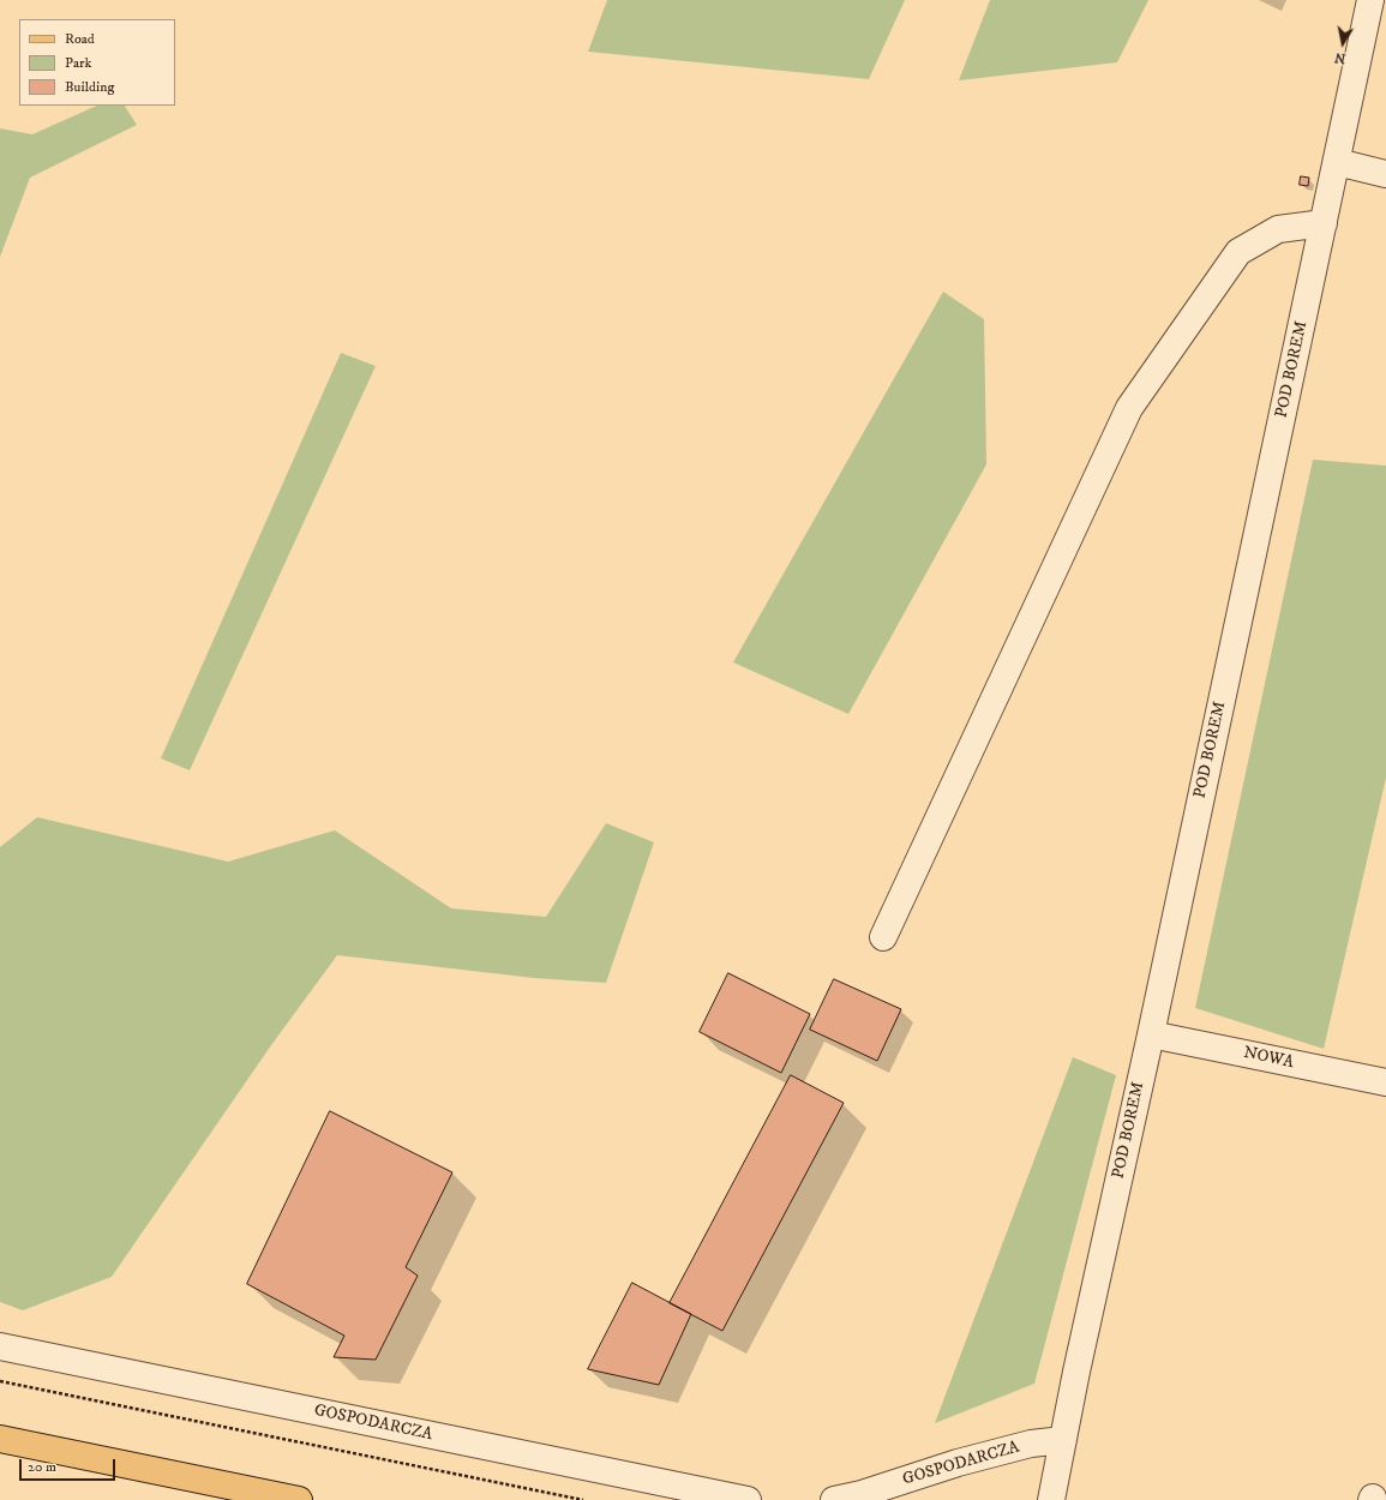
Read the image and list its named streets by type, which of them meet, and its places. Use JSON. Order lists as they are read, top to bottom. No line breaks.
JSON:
{"streets":{"street":["POD BOREM","NOWA","GOSPODARCZA"]},"crossings":[["POD BOREM","NOWA"],["POD BOREM","GOSPODARCZA"]],"legend":["Road","Park","Building"],"scale_bar":"20 m","north":"bottom"}
